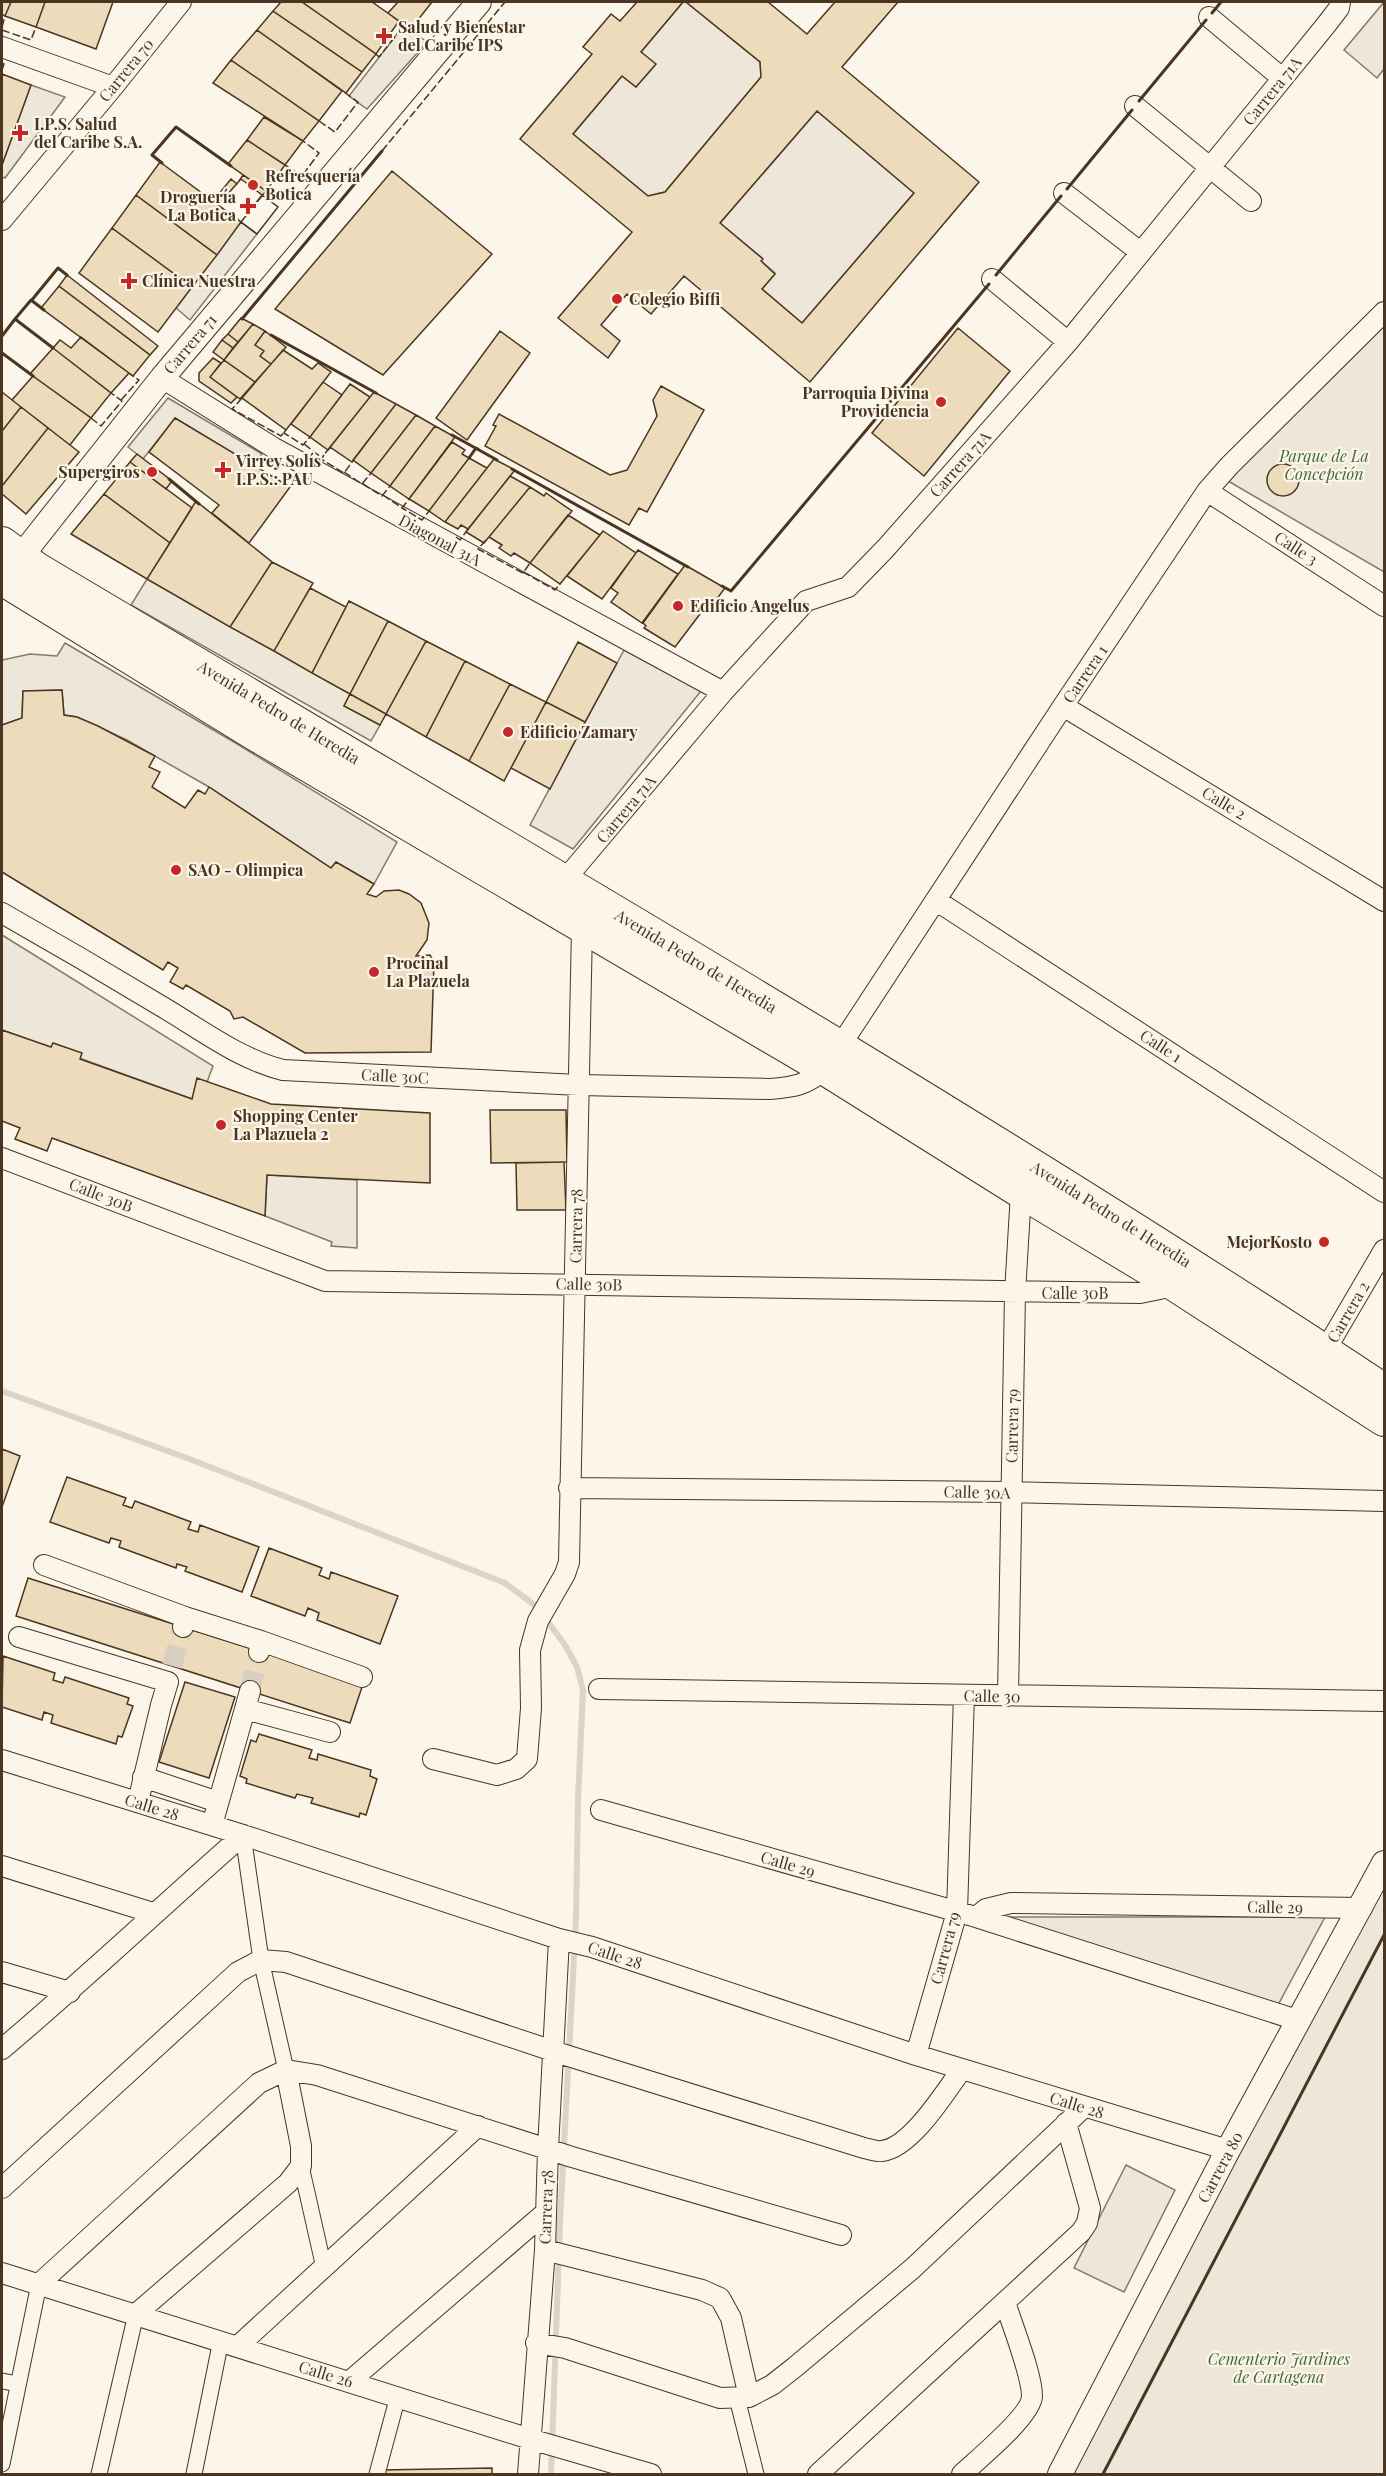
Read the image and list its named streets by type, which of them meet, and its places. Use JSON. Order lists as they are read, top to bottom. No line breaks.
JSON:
{"streets":{"highway":["Avenida Pedro de Heredia"],"street":["Carrera 70","Carrera 71A","Carrera 71","Diagonal 31A","Calle 3","Carrera 1","Calle 2","Calle 1","Calle 30C","Calle 30B","Carrera 78","Carrera 2","Carrera 79","Calle 30A","Calle 30","Calle 28","Calle 29","Carrera 80","Calle 26"]},"crossings":[["Carrera 71A","Diagonal 31A"],["Carrera 71A","Avenida Pedro de Heredia"],["Carrera 71","Diagonal 31A"],["Carrera 71","Avenida Pedro de Heredia"],["Calle 3","Carrera 1"],["Carrera 1","Avenida Pedro de Heredia"],["Carrera 1","Calle 2"],["Carrera 1","Calle 1"],["Carrera 1","Calle 30C"],["Avenida Pedro de Heredia","Calle 30C"],["Avenida Pedro de Heredia","Calle 30B"],["Avenida Pedro de Heredia","Carrera 78"],["Avenida Pedro de Heredia","Carrera 2"],["Avenida Pedro de Heredia","Carrera 79"],["Calle 30C","Carrera 78"],["Calle 30B","Carrera 78"],["Calle 30B","Carrera 79"],["Carrera 78","Calle 30A"],["Carrera 78","Calle 28"],["Carrera 78","Calle 26"],["Carrera 79","Calle 30A"],["Carrera 79","Calle 30"],["Carrera 79","Calle 28"],["Carrera 79","Calle 29"],["Calle 28","Carrera 80"],["Calle 29","Carrera 80"]],"parks":["Parque de La Concepción","Cementerio Jardines de Cartagena"],"places":{"health":["Salud y Bienestar del Caribe IPS","I.P.S. Salud del Caribe S.A.","Droguería La Botica","Clínica Nuestra","Virrey Solís I.P.S.: PAU"],"other":["Refresquería Botica","Colegio Biffi","Parroquia Divina Providencia","Supergiros","Edificio Angelus","Edificio Zamary","SAO - Olimpica","Procinal La Plazuela","Shopping Center La Plazuela 2","MejorKosto"]}}
